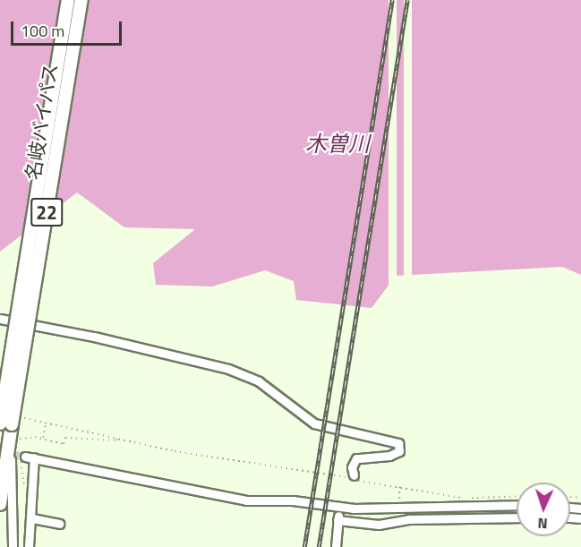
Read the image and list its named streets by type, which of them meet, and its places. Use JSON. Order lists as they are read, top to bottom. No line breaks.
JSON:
{"streets":{"highway":["名岐バイパス","22"]},"water":["木曽川"],"scale_bar":"100 m","north":"bottom"}
